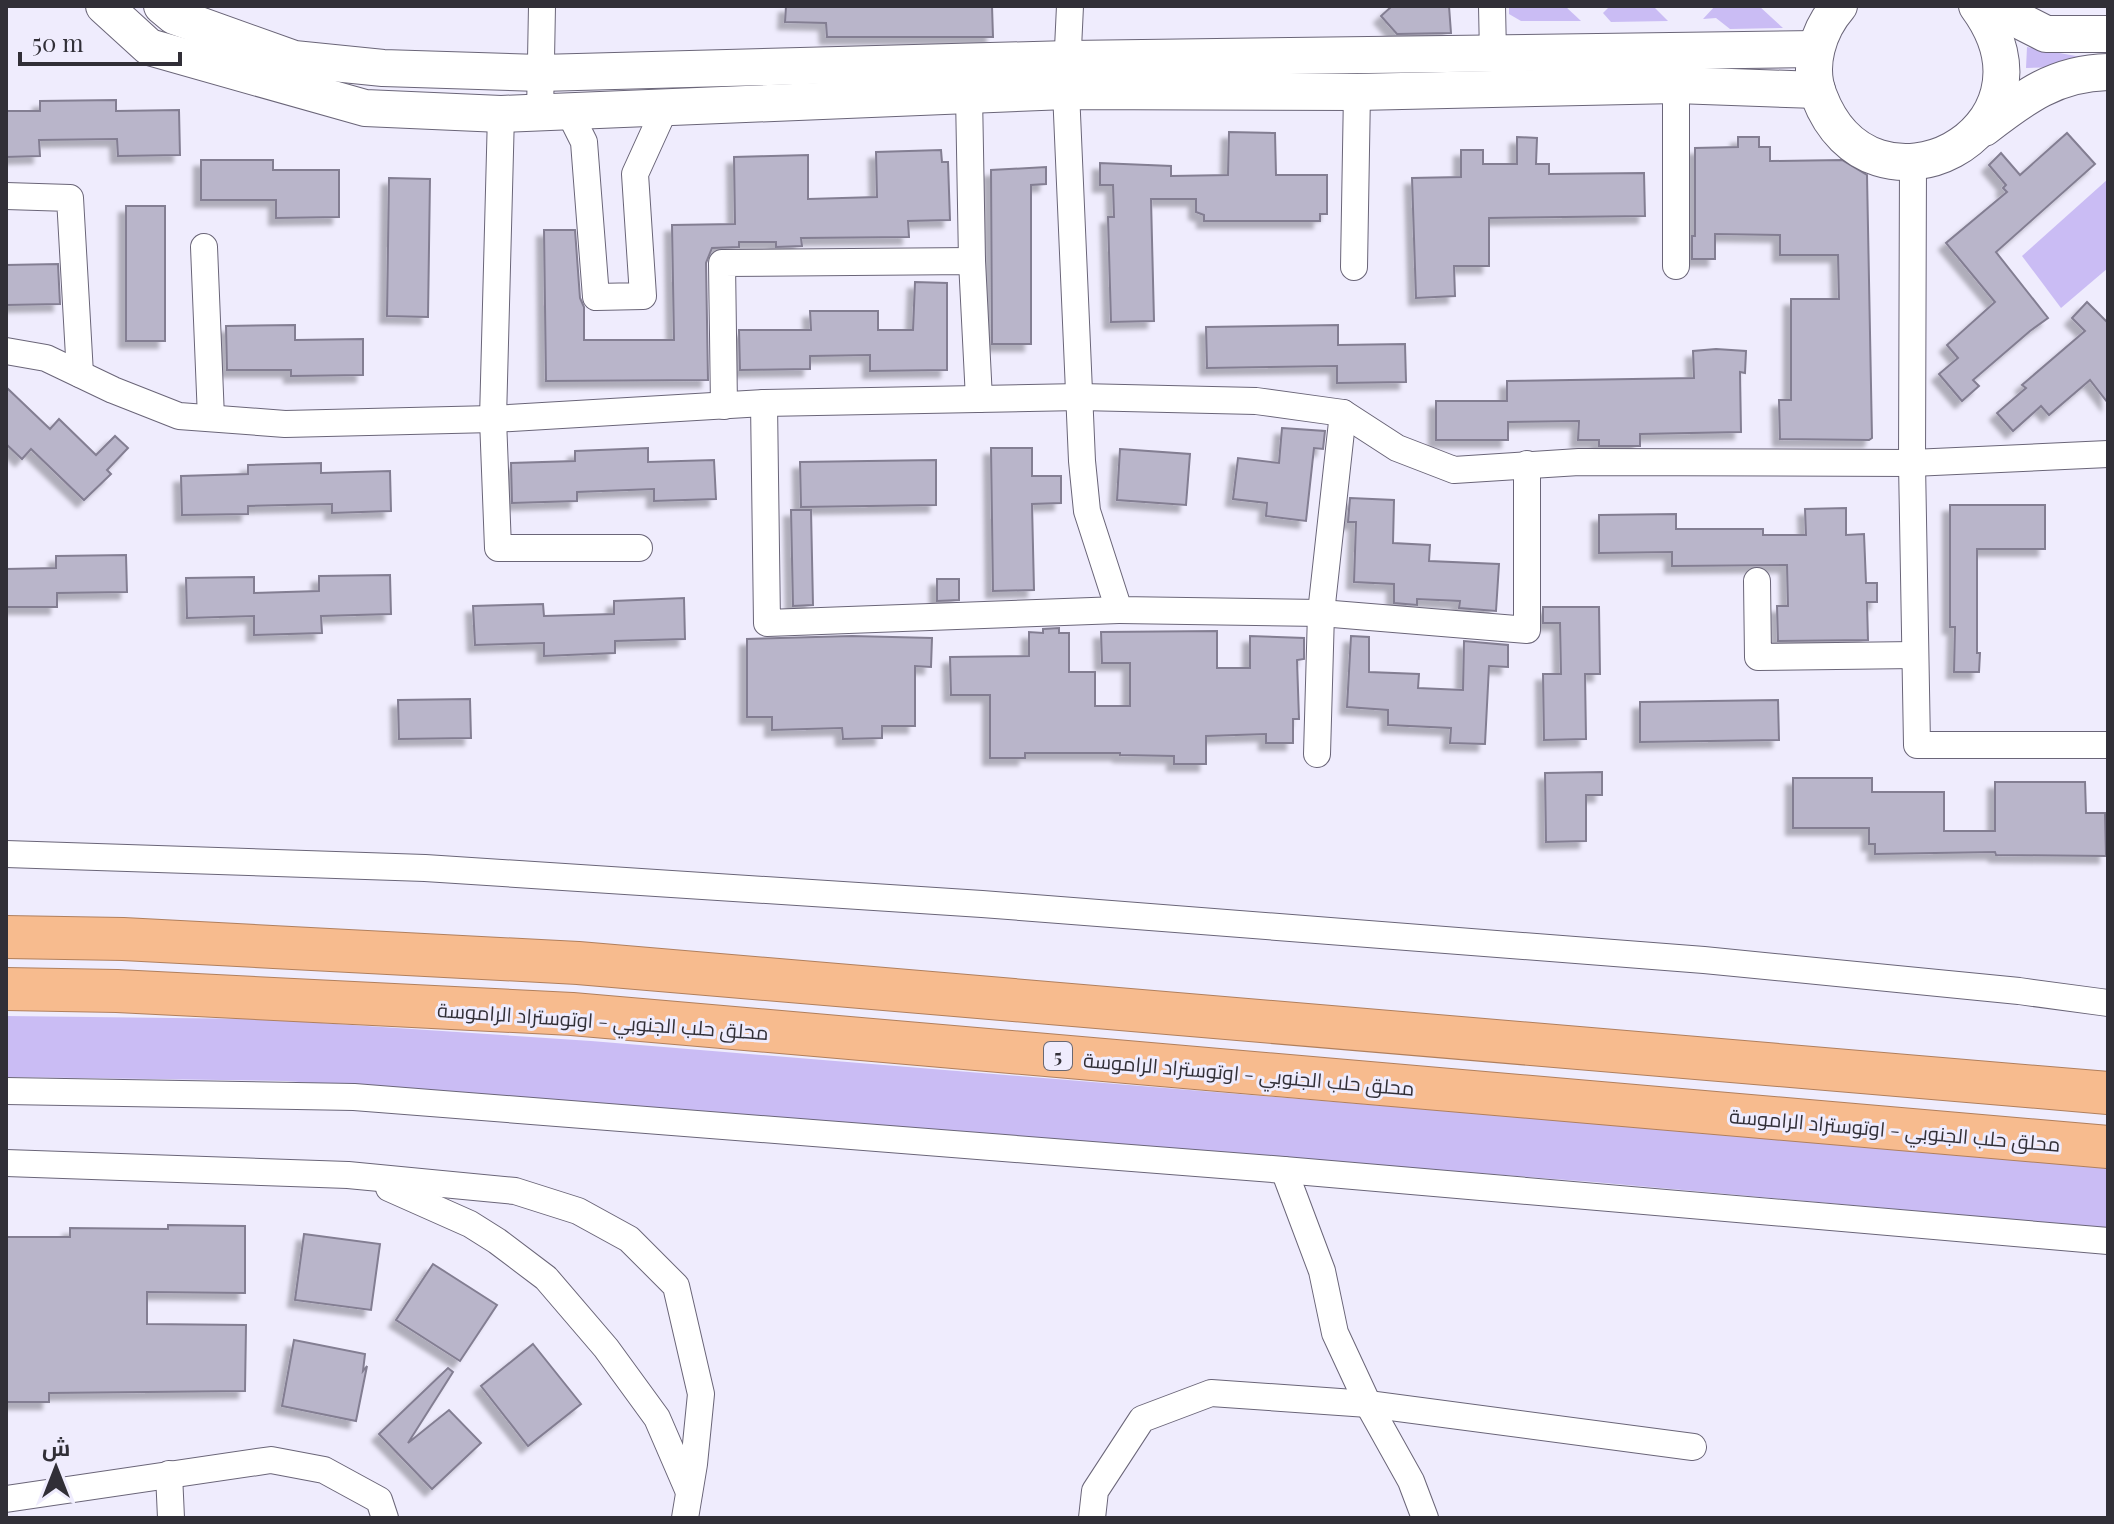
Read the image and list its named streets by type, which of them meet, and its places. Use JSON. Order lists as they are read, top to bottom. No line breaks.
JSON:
{"streets":{"highway":["محلق حلب الجنوبي - اوتوستراد الراموسة","5"]},"scale_bar":"50 m","north":"top"}
